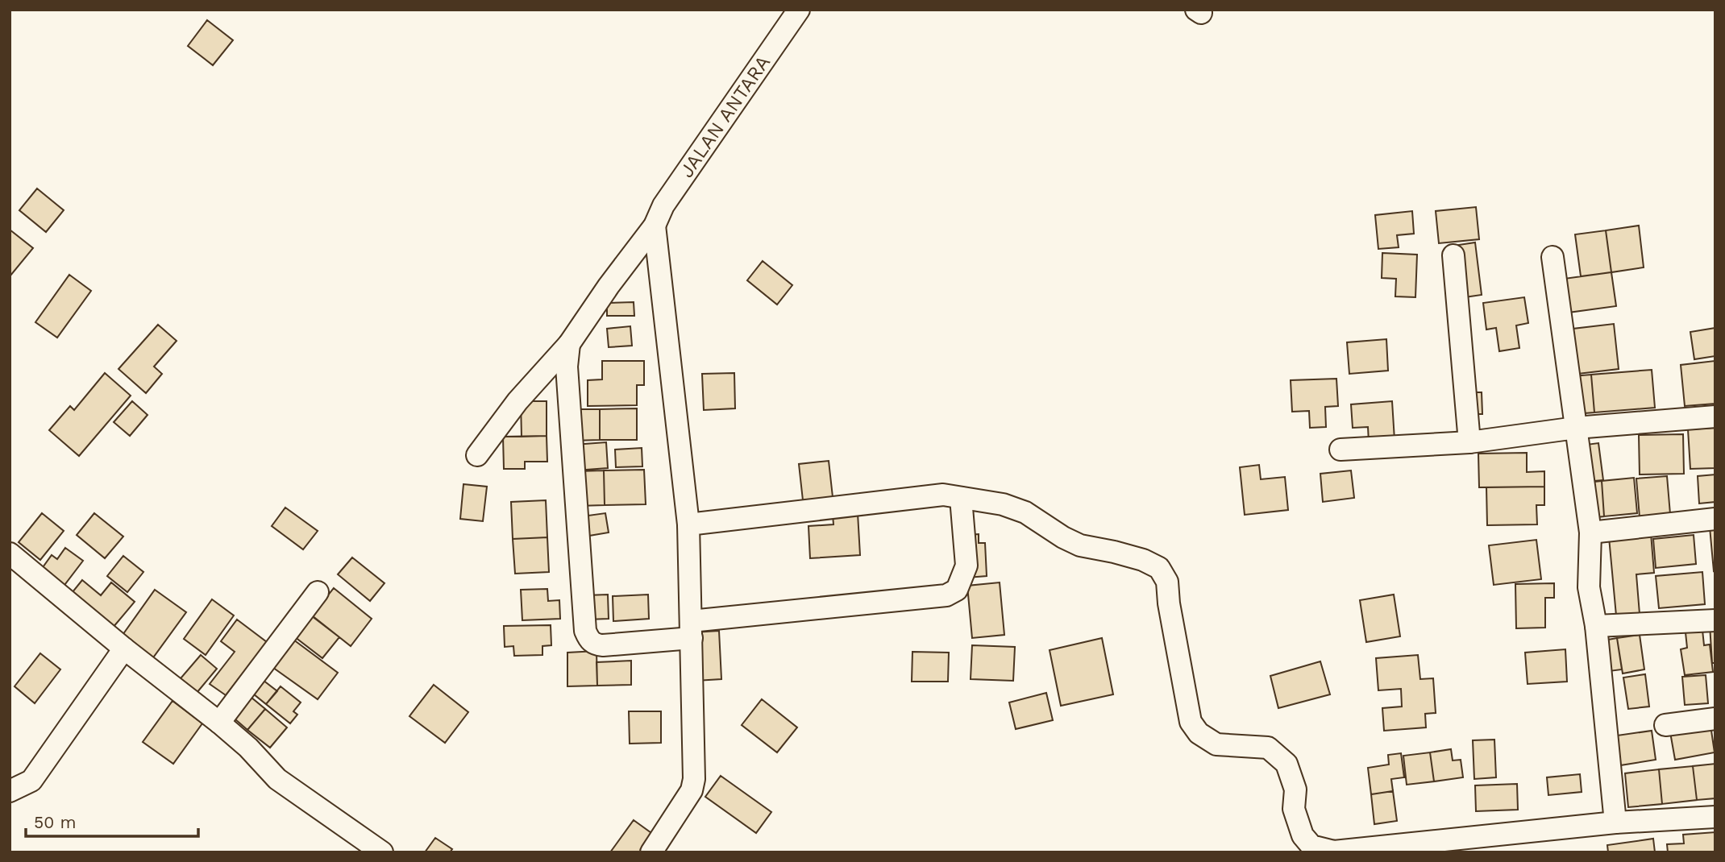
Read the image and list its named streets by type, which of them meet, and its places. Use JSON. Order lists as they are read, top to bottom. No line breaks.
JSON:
{"streets":{"street":["JALAN ANTARA"]},"scale_bar":"50 m"}
